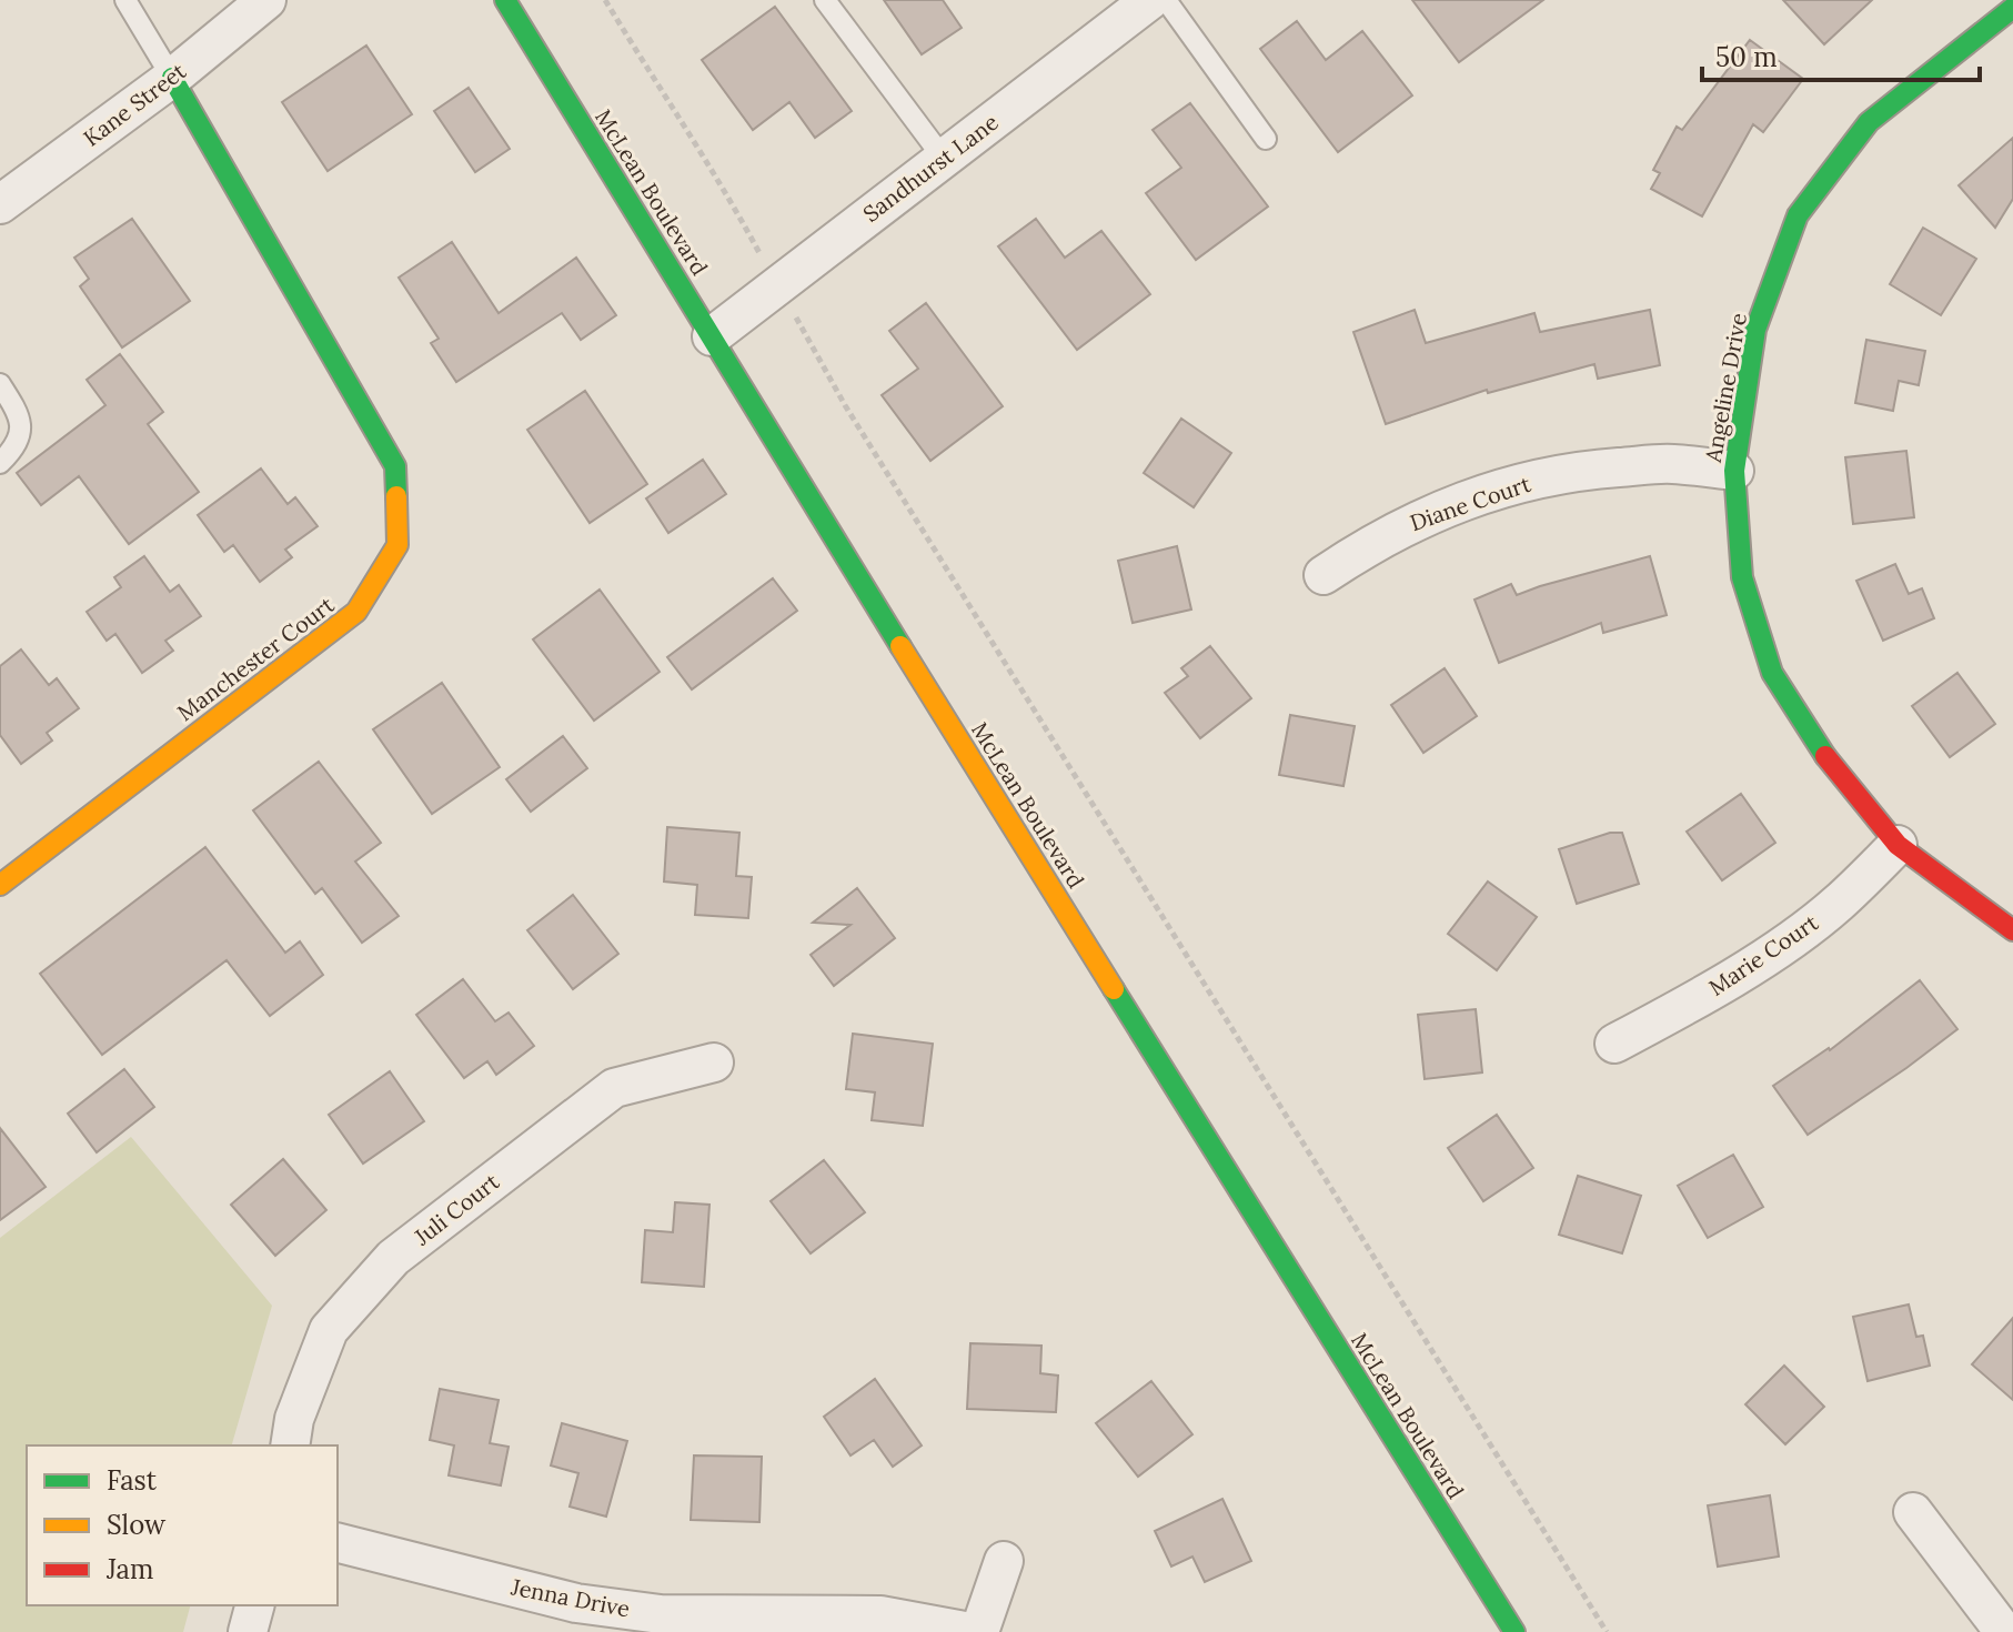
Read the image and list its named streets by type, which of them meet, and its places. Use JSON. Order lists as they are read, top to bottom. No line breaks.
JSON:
{"streets":{"street":["Kane Street","Sandhurst Lane","McLean Boulevard","Angeline Drive","Diane Court","Manchester Court","Marie Court","Juli Court","Jenna Drive"]},"crossings":[["Kane Street","Manchester Court"],["Sandhurst Lane","McLean Boulevard"],["Angeline Drive","Diane Court"],["Angeline Drive","Marie Court"]],"legend":["Fast","Slow","Jam"],"scale_bar":"50 m"}
